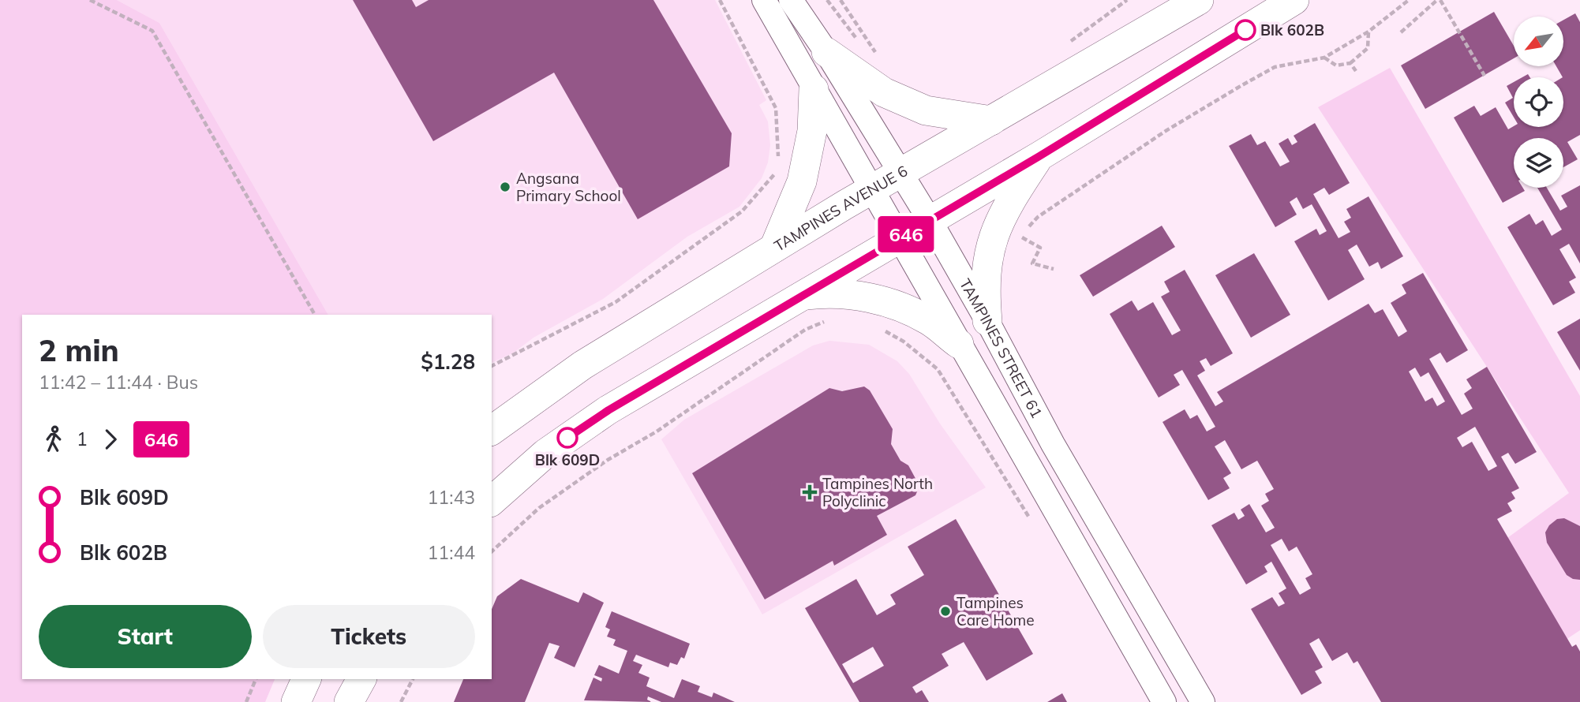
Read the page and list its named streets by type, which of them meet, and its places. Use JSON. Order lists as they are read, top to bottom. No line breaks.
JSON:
{"streets":{"street":["TAMPINES AVENUE 6","TAMPINES STREET 61"]},"crossings":[["TAMPINES AVENUE 6","TAMPINES STREET 61"]],"places":{"other":["Blk 602B","Angsana Primary School","Blk 609D","Tampines Care Home"],"health":["Tampines North Polyclinic"]},"lines":["bus line 646"],"north":"bottom left","page":{"on_map":"646","heading":["2 min","11:42 – 11:44 · Bus","$1.28"],"legs":["1","646"],"list":[{"name":"Blk 609D","value":"11:43"},{"name":"Blk 602B","value":"11:44"}],"buttons":["Start","Tickets"]}}
